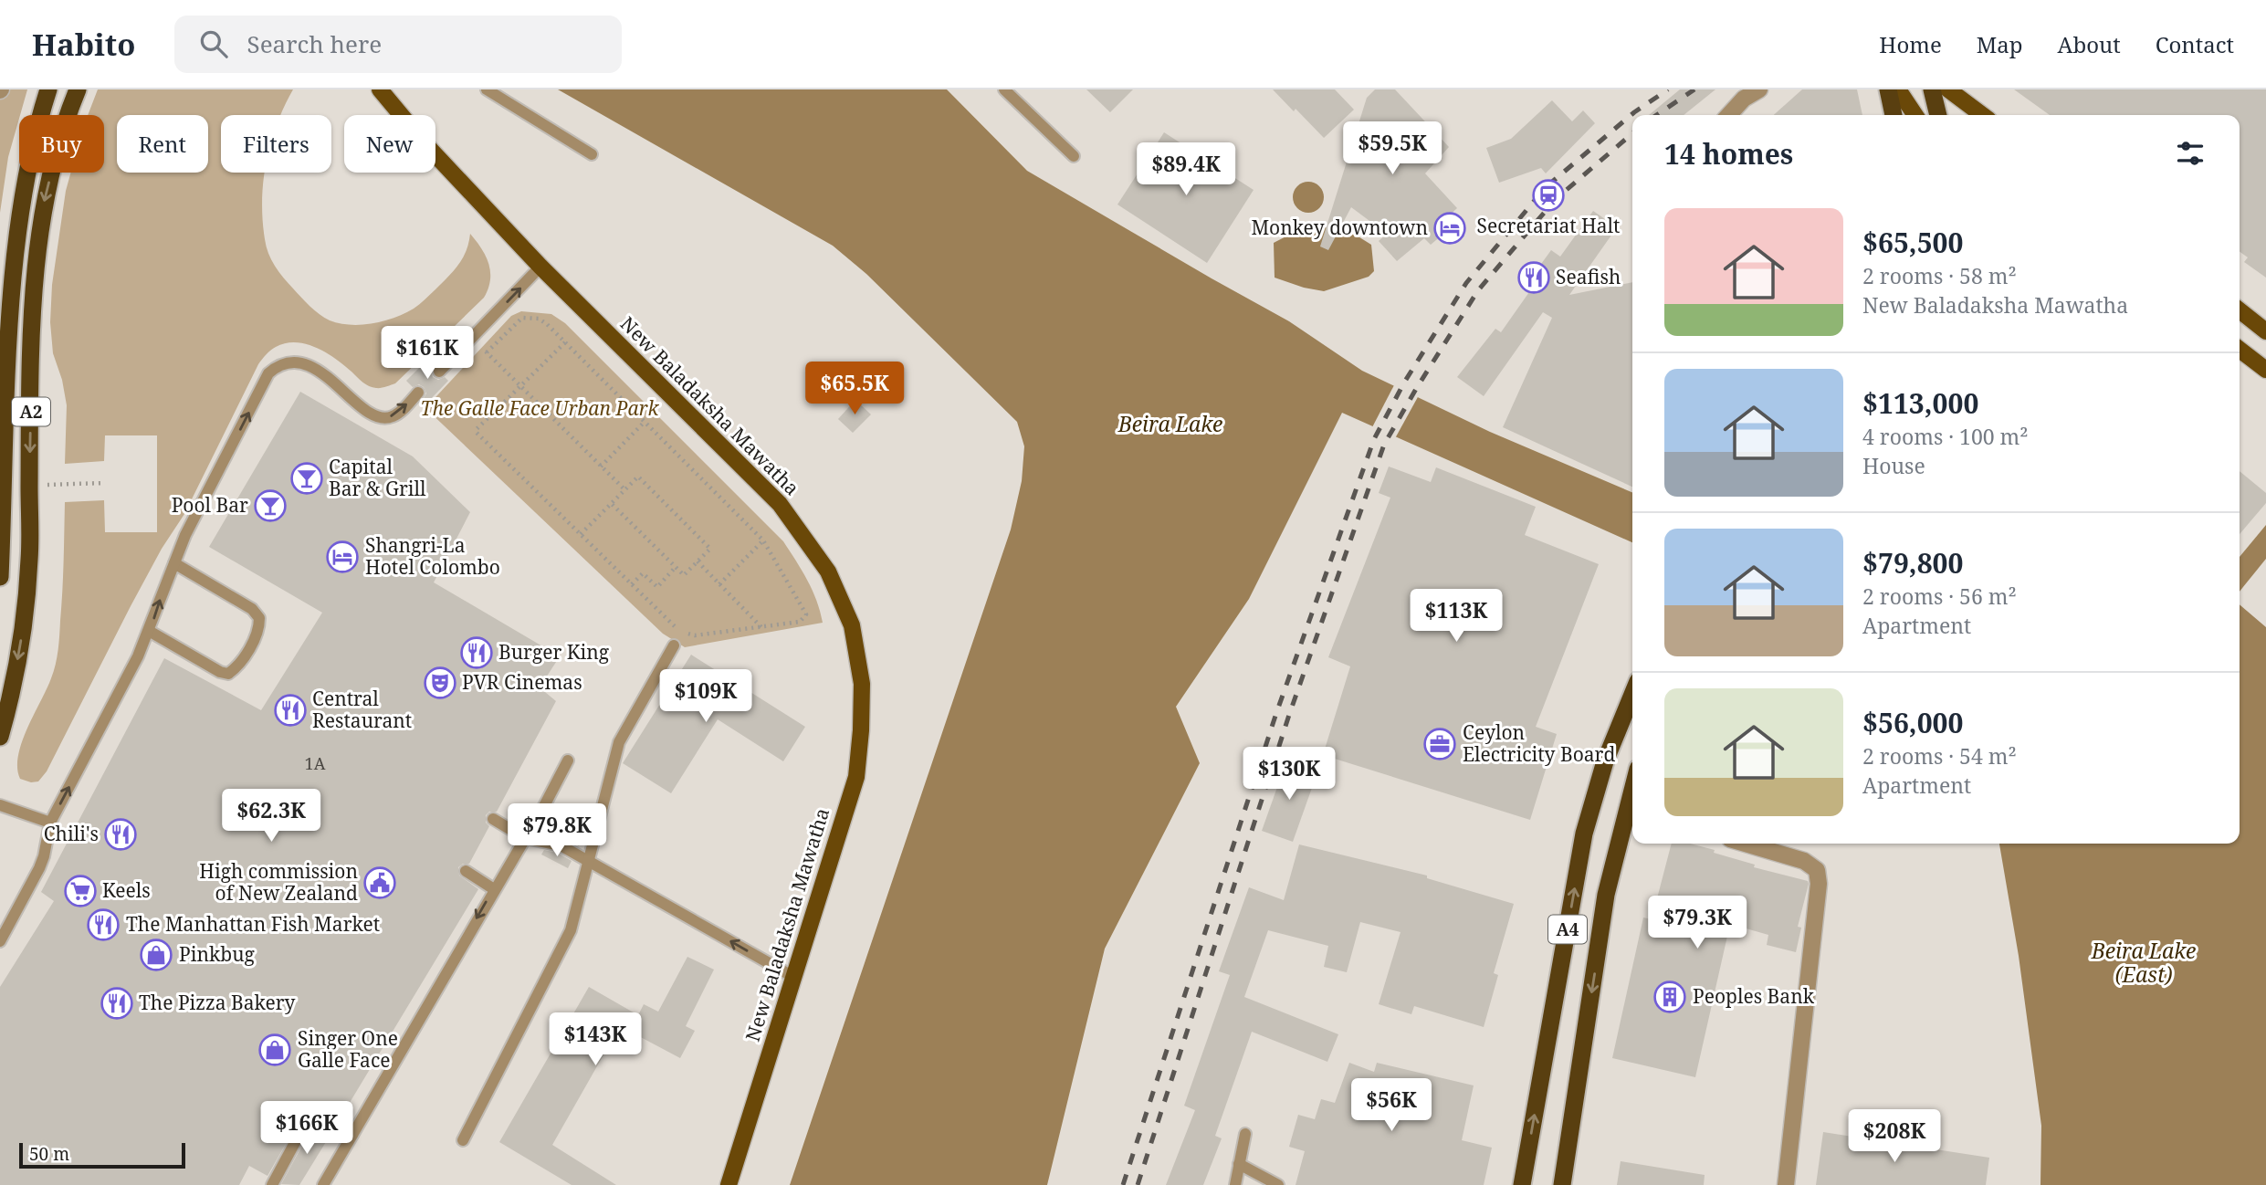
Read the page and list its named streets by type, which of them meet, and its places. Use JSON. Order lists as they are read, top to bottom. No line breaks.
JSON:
{"streets":{"highway":["A2","A4"],"main road":["New Baladaksha Mawatha"]},"water":["Beira Lake","Beira Lake (East)"],"parks":["The Galle Face Urban Park"],"places":{"station":["Secretariat Halt"],"hotel":["Monkey downtown","Shangri-La Hotel Colombo"],"restaurant":["Seafish","Burger King","Central Restaurant","Chili's","The Manhattan Fish Market","The Pizza Bakery"],"bar":["Capital Bar & Grill","Pool Bar"],"theatre":["PVR Cinemas"],"office":["Ceylon Electricity Board"],"public building":["High commission of New Zealand"],"supermarket":["Keels"],"shop":["Pinkbug","Singer One Galle Face"],"building":["Peoples Bank"]},"house_numbers":["1A"],"scale_bar":"50 m","page":{"header":"Habito","search":"Search here","nav":["Home","Map","About","Contact"],"chip":["Buy","Rent","Filters","New"],"heading":"14 homes","price":["$59.5K","$89.4K","$161K","$65.5K","$113K","$109K","$130K","$62.3K","$79.8K","$79.3K","$143K","$56K","$166K","$208K"],"list":[{"name":"$65,500","note":"2 rooms · 58 m² · New Baladaksha Mawatha"},{"name":"$113,000","note":"4 rooms · 100 m² · House"},{"name":"$79,800","note":"2 rooms · 56 m² · Apartment"},{"name":"$56,000","note":"2 rooms · 54 m² · Apartment"}],"scale":"50 m"}}
